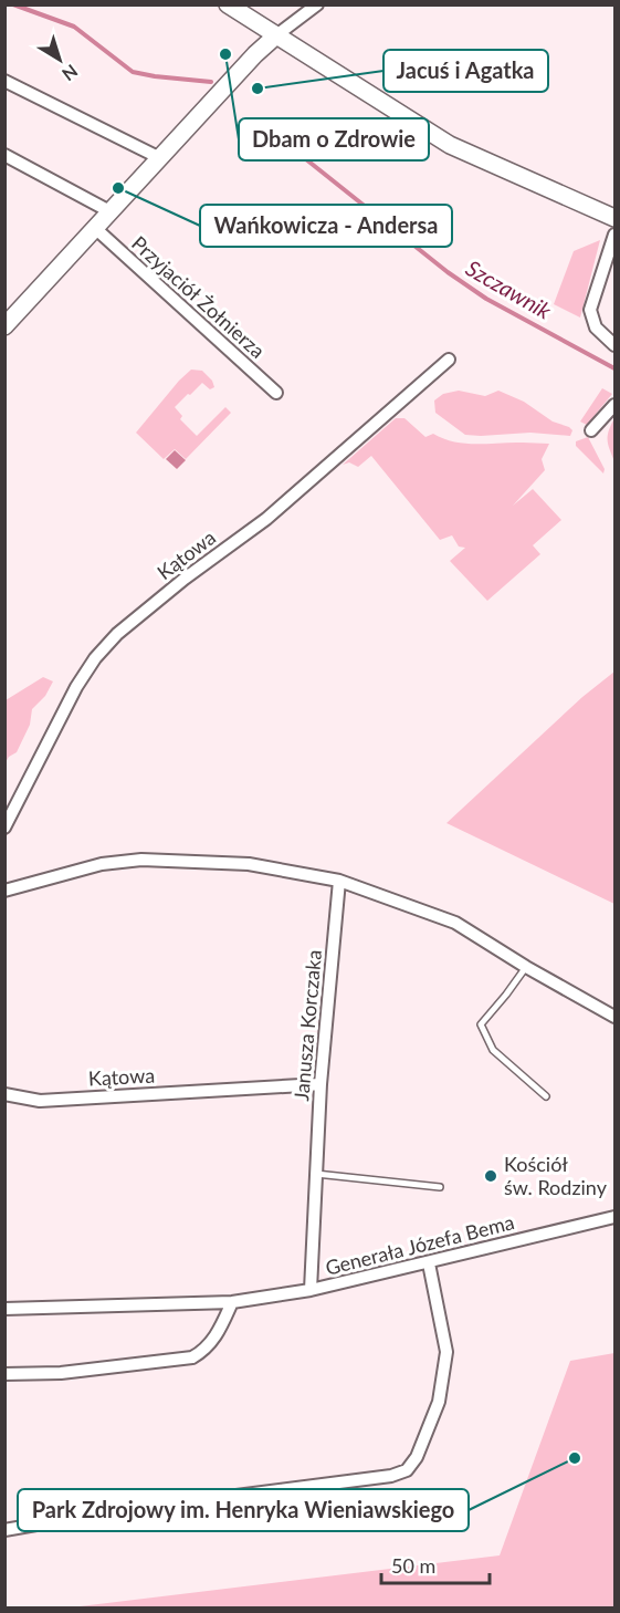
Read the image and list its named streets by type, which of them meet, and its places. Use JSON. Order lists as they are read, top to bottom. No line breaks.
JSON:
{"streets":{"street":["Przyjaciół Żołnierza","Kątowa","Janusza Korczaka","Generała Józefa Bema"]},"crossings":[["Kątowa","Janusza Korczaka"],["Janusza Korczaka","Generała Józefa Bema"]],"water":["Szczawnik"],"places":["Dbam o Zdrowie","Jacuś i Agatka","Wańkowicza - Andersa","Kościół św. Rodziny","Park Zdrojowy im. Henryka Wieniawskiego"],"scale_bar":"50 m","north":"bottom right"}
